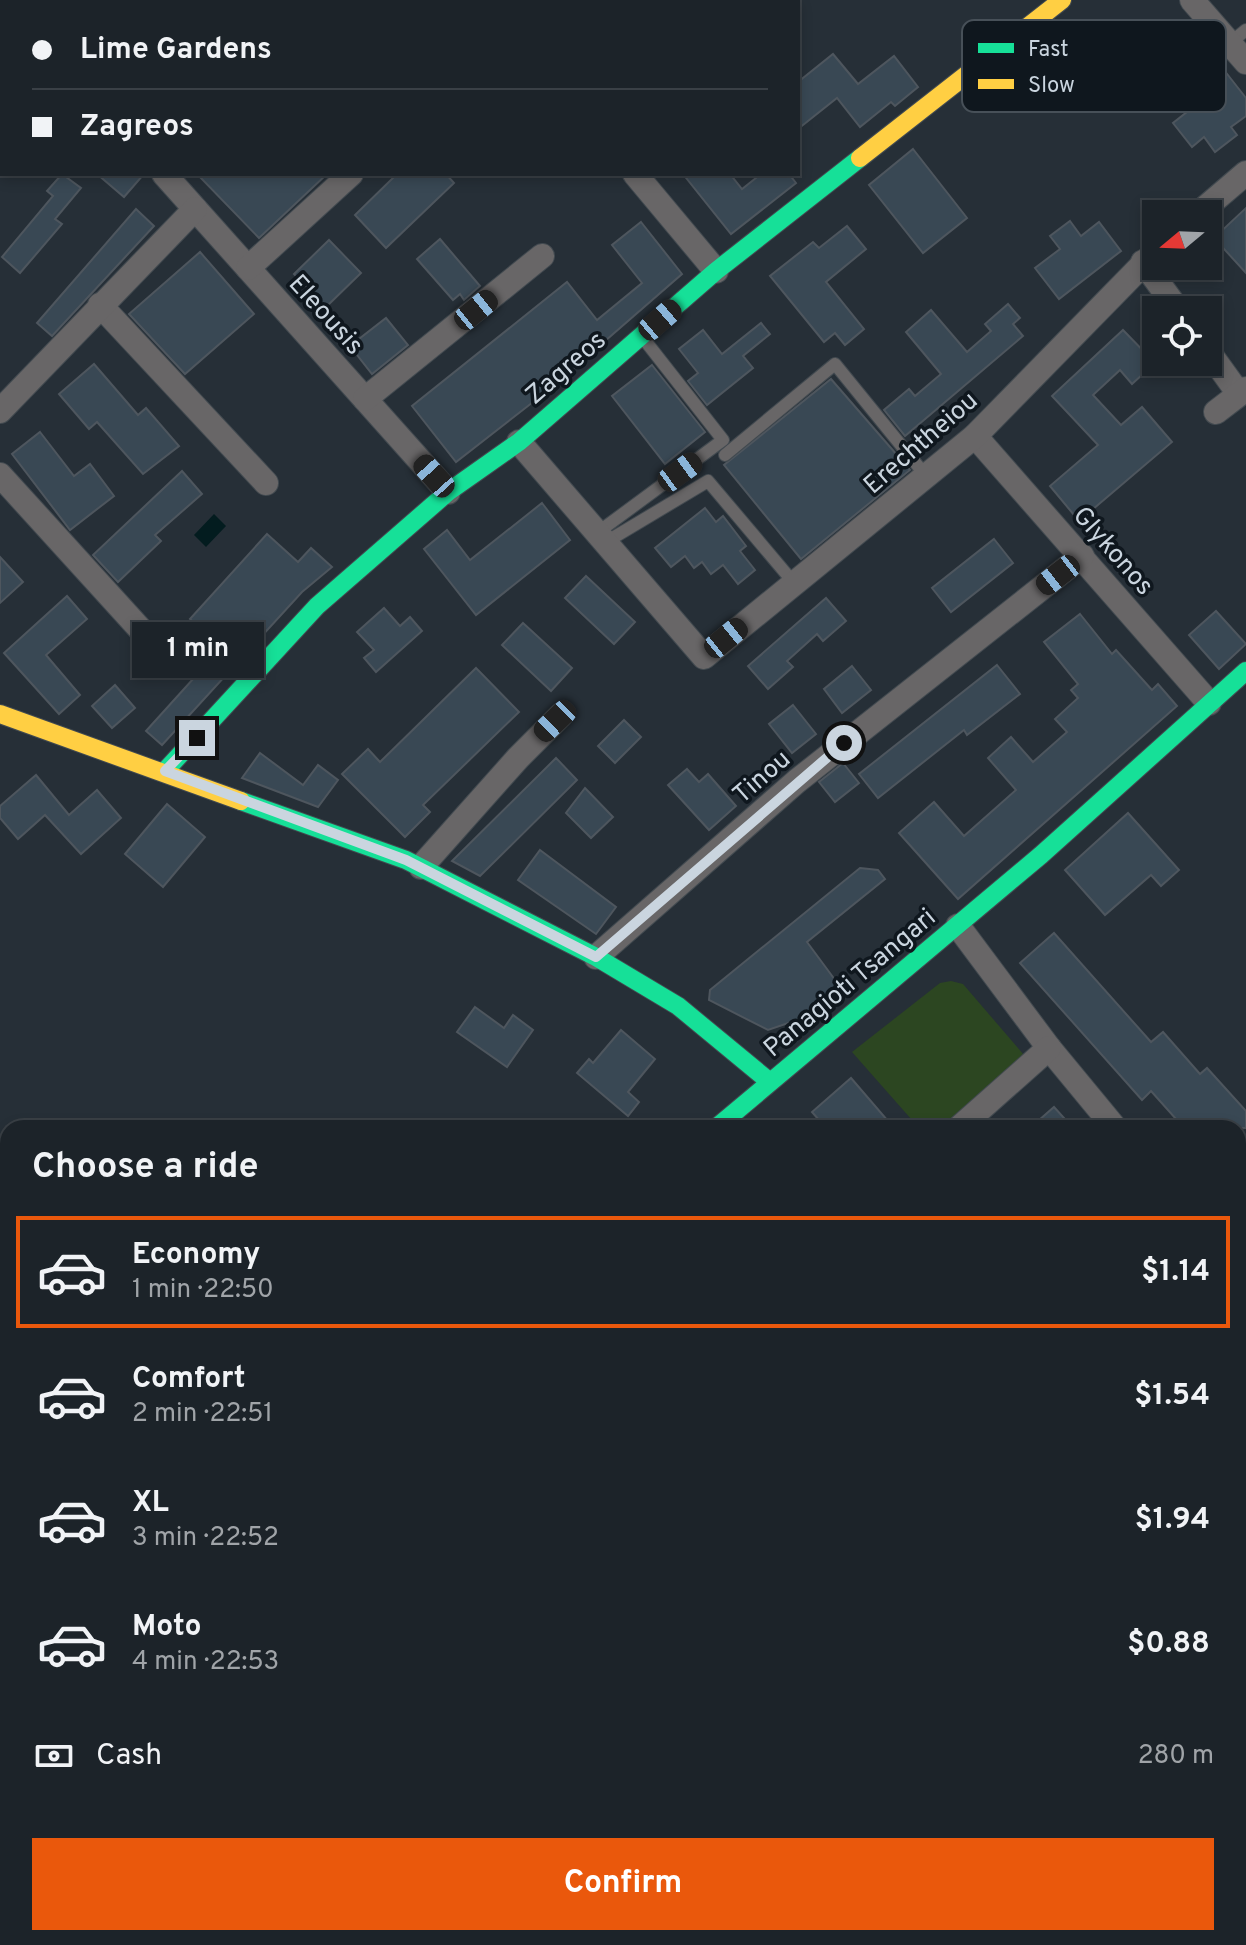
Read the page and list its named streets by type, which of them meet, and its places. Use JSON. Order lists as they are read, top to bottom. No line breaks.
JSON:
{"streets":{"street":["Eleousis","Zagreos","Erechtheiou","Glykonos","Tinou","Panagioti Tsangari"]},"crossings":[["Eleousis","Zagreos"],["Zagreos","Panagioti Tsangari"],["Erechtheiou","Glykonos"],["Glykonos","Tinou"],["Glykonos","Panagioti Tsangari"],["Tinou","Panagioti Tsangari"]],"legend":["Fast","Slow"],"north":"left","page":{"banner":["Lime Gardens","Zagreos"],"bubble":"1 min","heading":"Choose a ride","list":[{"name":"Economy","note":"1 min · 22:50","value":"$1.14"},{"name":"Comfort","note":"2 min · 22:51","value":"$1.54"},{"name":"XL","note":"3 min · 22:52","value":"$1.94"},{"name":"Moto","note":"4 min · 22:53","value":"$0.88"}],"pay":["Cash","280 m"],"buttons":"Confirm"}}
